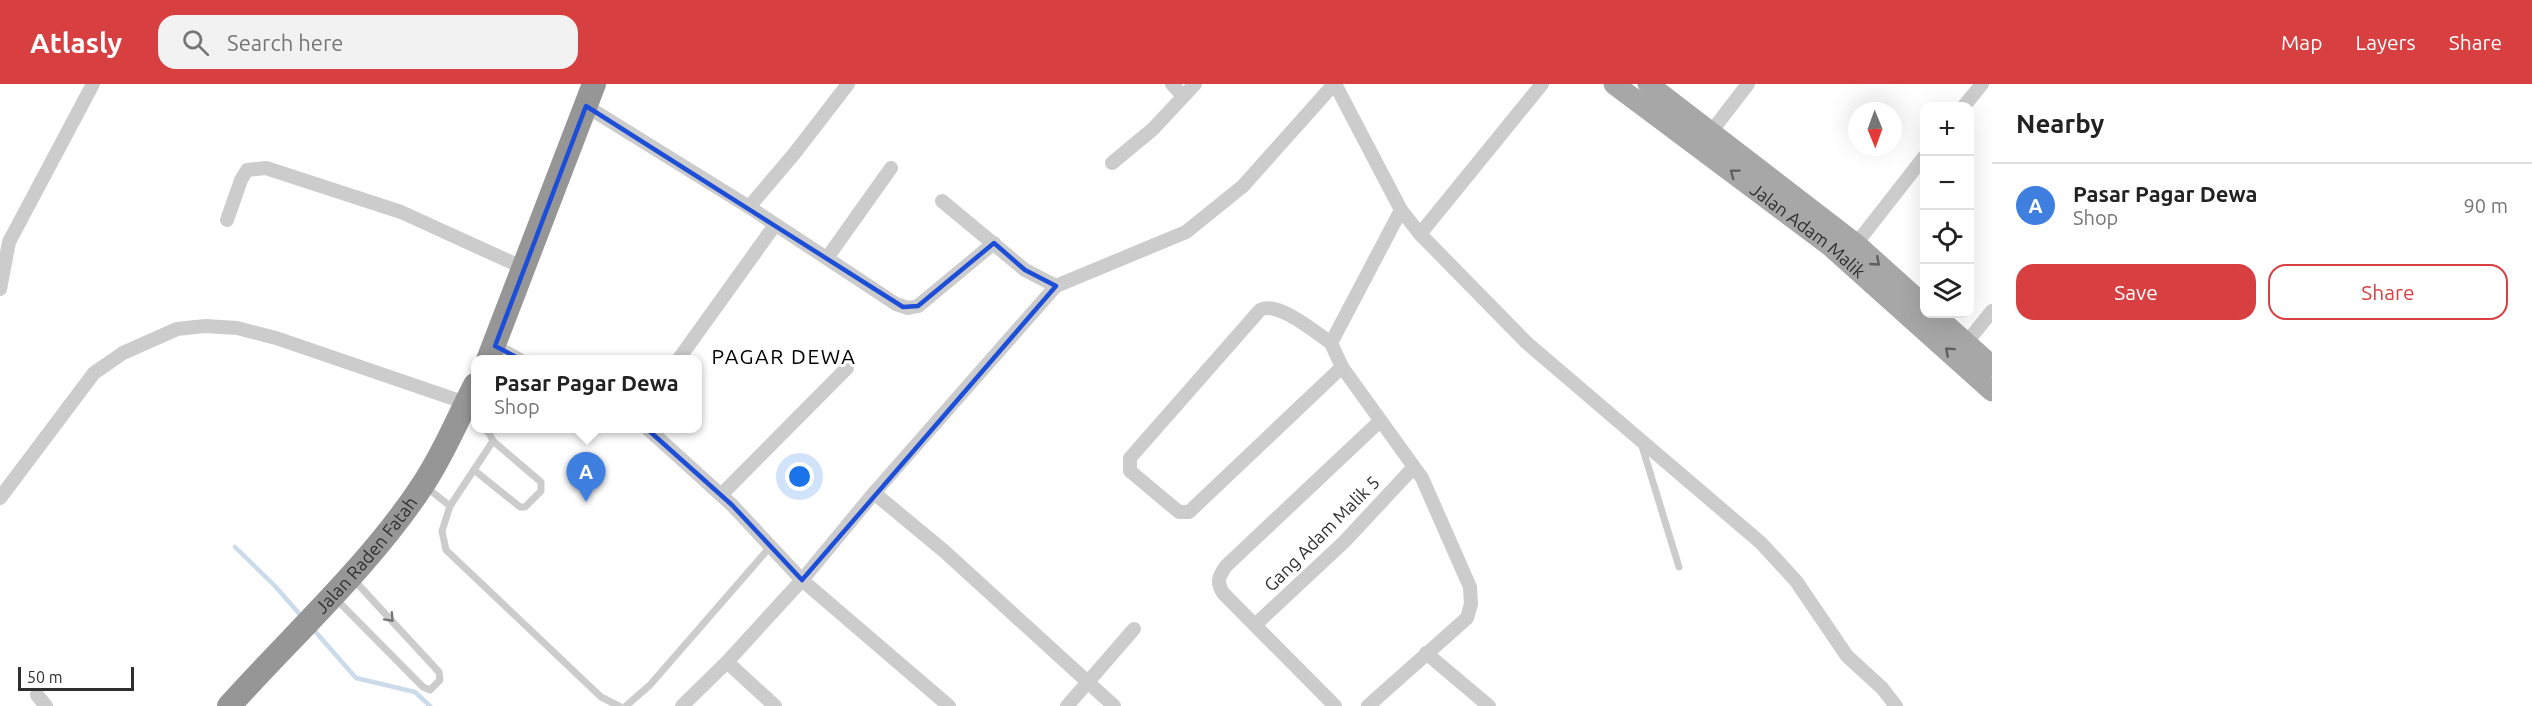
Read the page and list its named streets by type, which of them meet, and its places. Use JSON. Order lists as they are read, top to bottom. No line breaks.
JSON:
{"streets":{"highway":["Jalan Raden Fatah"],"main road":["Jalan Adam Malik"],"street":["Gang Adam Malik 5"]},"districts":["PAGAR DEWA"],"scale_bar":"50 m","north":"bottom","page":{"header":"Atlasly","search":"Search here","nav":["Map","Layers","Share"],"heading":"Nearby","map_buttons":["+","−"],"list":[{"mark":"A","name":"Pasar Pagar Dewa","note":"Shop","value":"90 m"}],"buttons":["Save","Share"],"popup":["Pasar Pagar Dewa","Shop"],"pins":"A","scale":"50 m"}}
